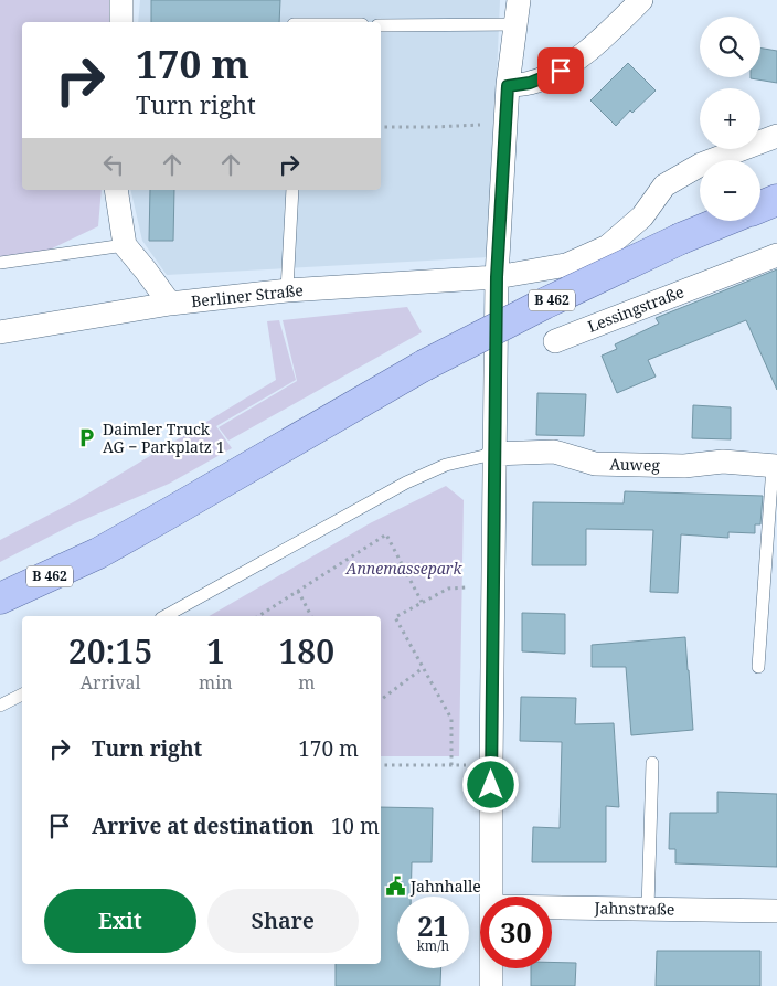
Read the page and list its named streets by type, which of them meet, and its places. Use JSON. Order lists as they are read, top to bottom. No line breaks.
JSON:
{"streets":{"main road":["B 462"],"street":["Berliner Straße","Lessingstraße","Auweg","Jahnstraße"]},"parks":["Annemassepark"],"places":{"parking":["Daimler Truck AG − Parkplatz 1"],"public building":["Jahnhalle"]},"page":{"map_buttons":["+","−"],"turn":["170 m","Turn right"],"eta":["20:15","Arrival","1","min","180","m"],"list":[{"name":"Turn right","value":"170 m"},{"name":"Arrive at destination","value":"10 m"}],"buttons":["Exit","Share"],"speed":"21 km/h","limit":"30"}}
